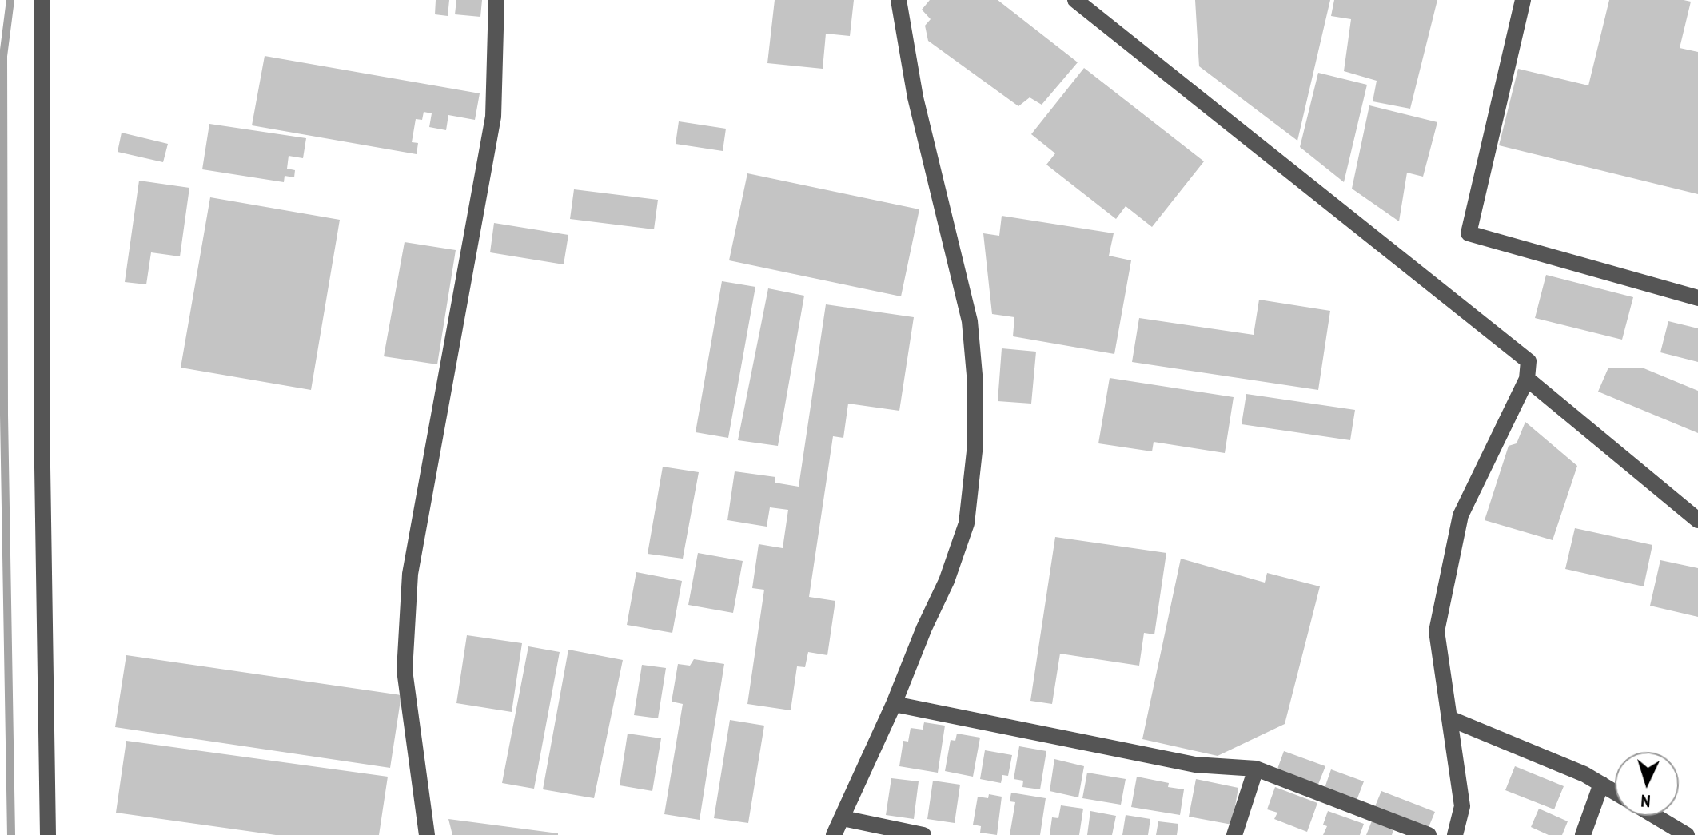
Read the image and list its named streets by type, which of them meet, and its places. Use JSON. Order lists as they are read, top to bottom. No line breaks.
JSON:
{"north":"bottom"}
